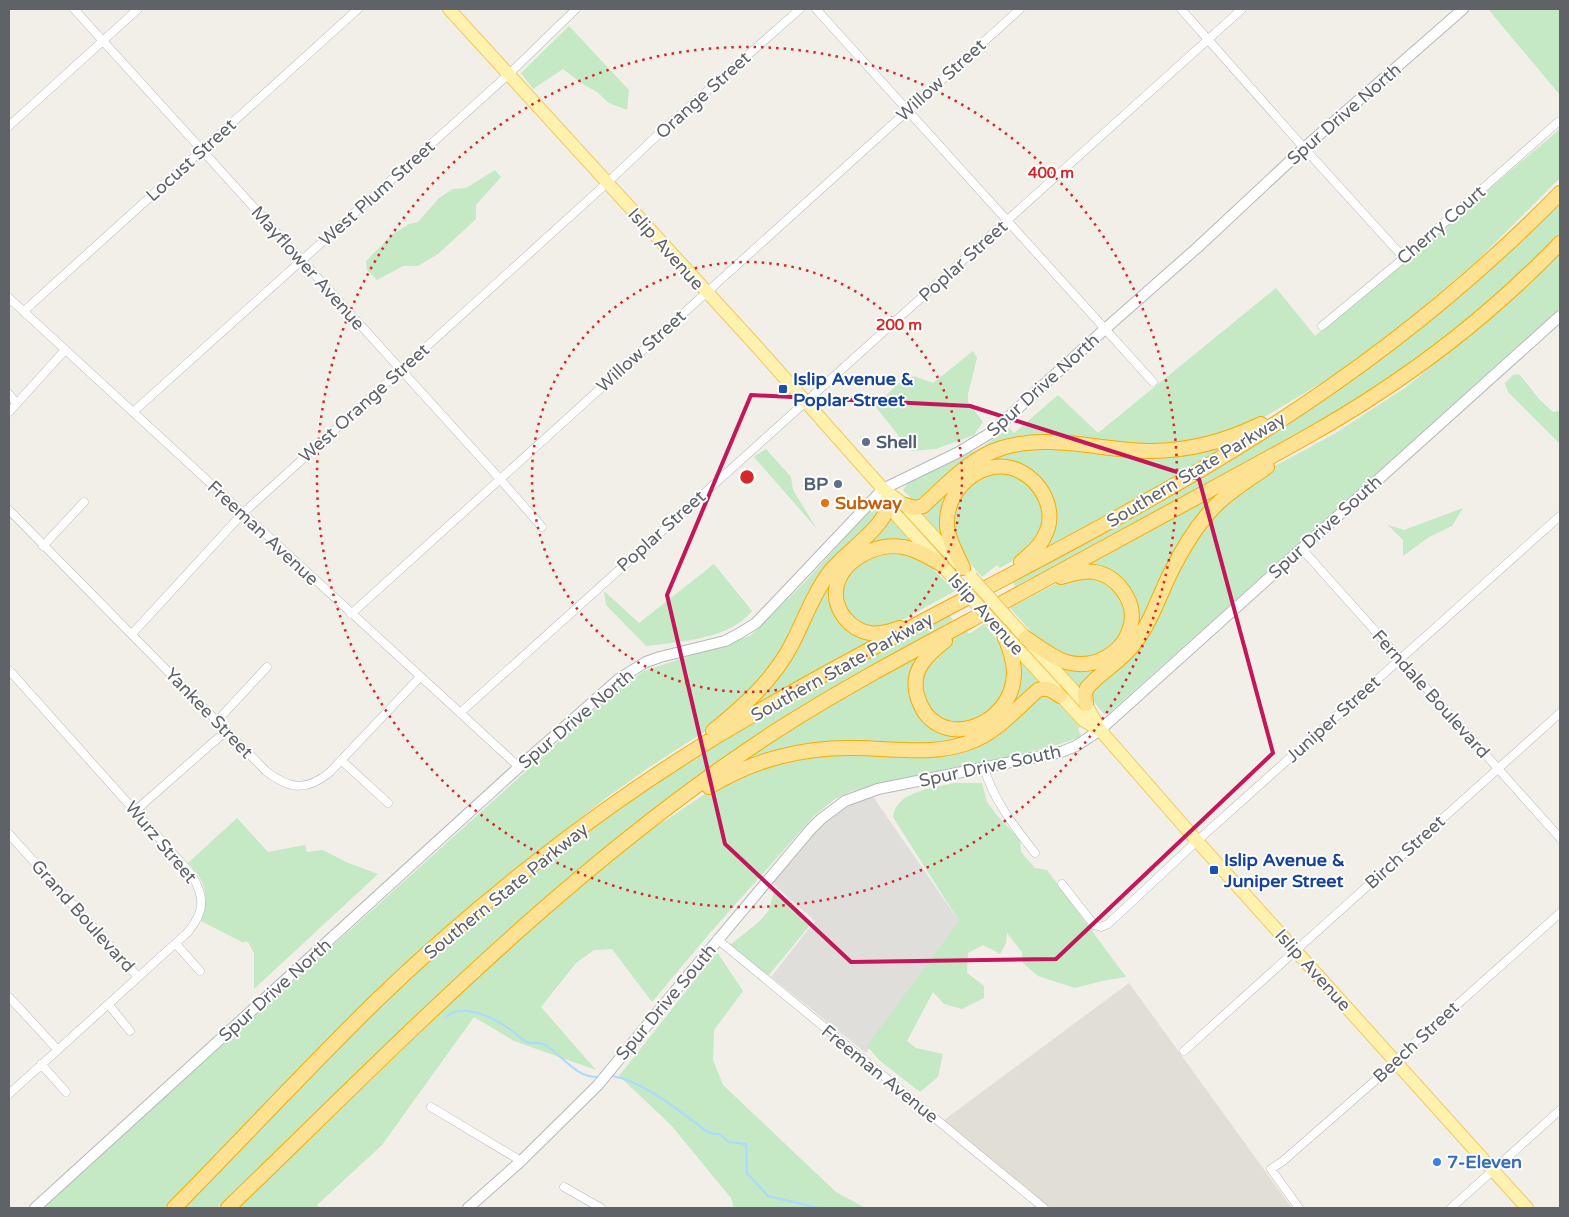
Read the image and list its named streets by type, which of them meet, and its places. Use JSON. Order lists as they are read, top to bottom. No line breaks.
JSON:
{"streets":{"highway":["Southern State Parkway"],"main road":["Islip Avenue"],"street":["Willow Street","Orange Street","Spur Drive North","Locust Street","West Plum Street","Cherry Court","Poplar Street","Mayflower Avenue","West Orange Street","Spur Drive South","Freeman Avenue","Ferndale Boulevard","Yankee Street","Juniper Street","Wurz Street","Birch Street","Grand Boulevard","Beech Street"]},"crossings":[["Willow Street","Islip Avenue"],["Willow Street","Mayflower Avenue"],["Willow Street","Freeman Avenue"],["Orange Street","Islip Avenue"],["Orange Street","West Orange Street"],["Spur Drive North","Islip Avenue"],["Spur Drive North","Freeman Avenue"],["Locust Street","Mayflower Avenue"],["Locust Street","Freeman Avenue"],["West Plum Street","Islip Avenue"],["West Plum Street","Mayflower Avenue"],["West Plum Street","Freeman Avenue"],["Islip Avenue","Poplar Street"],["Islip Avenue","West Orange Street"],["Islip Avenue","Spur Drive South"],["Islip Avenue","Juniper Street"],["Islip Avenue","Birch Street"],["Islip Avenue","Beech Street"],["Poplar Street","Freeman Avenue"],["Mayflower Avenue","West Orange Street"],["West Orange Street","Freeman Avenue"],["West Orange Street","Yankee Street"],["Spur Drive South","Freeman Avenue"],["Spur Drive South","Ferndale Boulevard"],["Freeman Avenue","Yankee Street"],["Ferndale Boulevard","Juniper Street"],["Ferndale Boulevard","Birch Street"],["Wurz Street","Grand Boulevard"]],"places":{"transit":["Islip Avenue & Poplar Street","Islip Avenue & Juniper Street"],"other":["Shell","BP","Subway","7-Eleven"]},"rings":["400 m","200 m"]}
